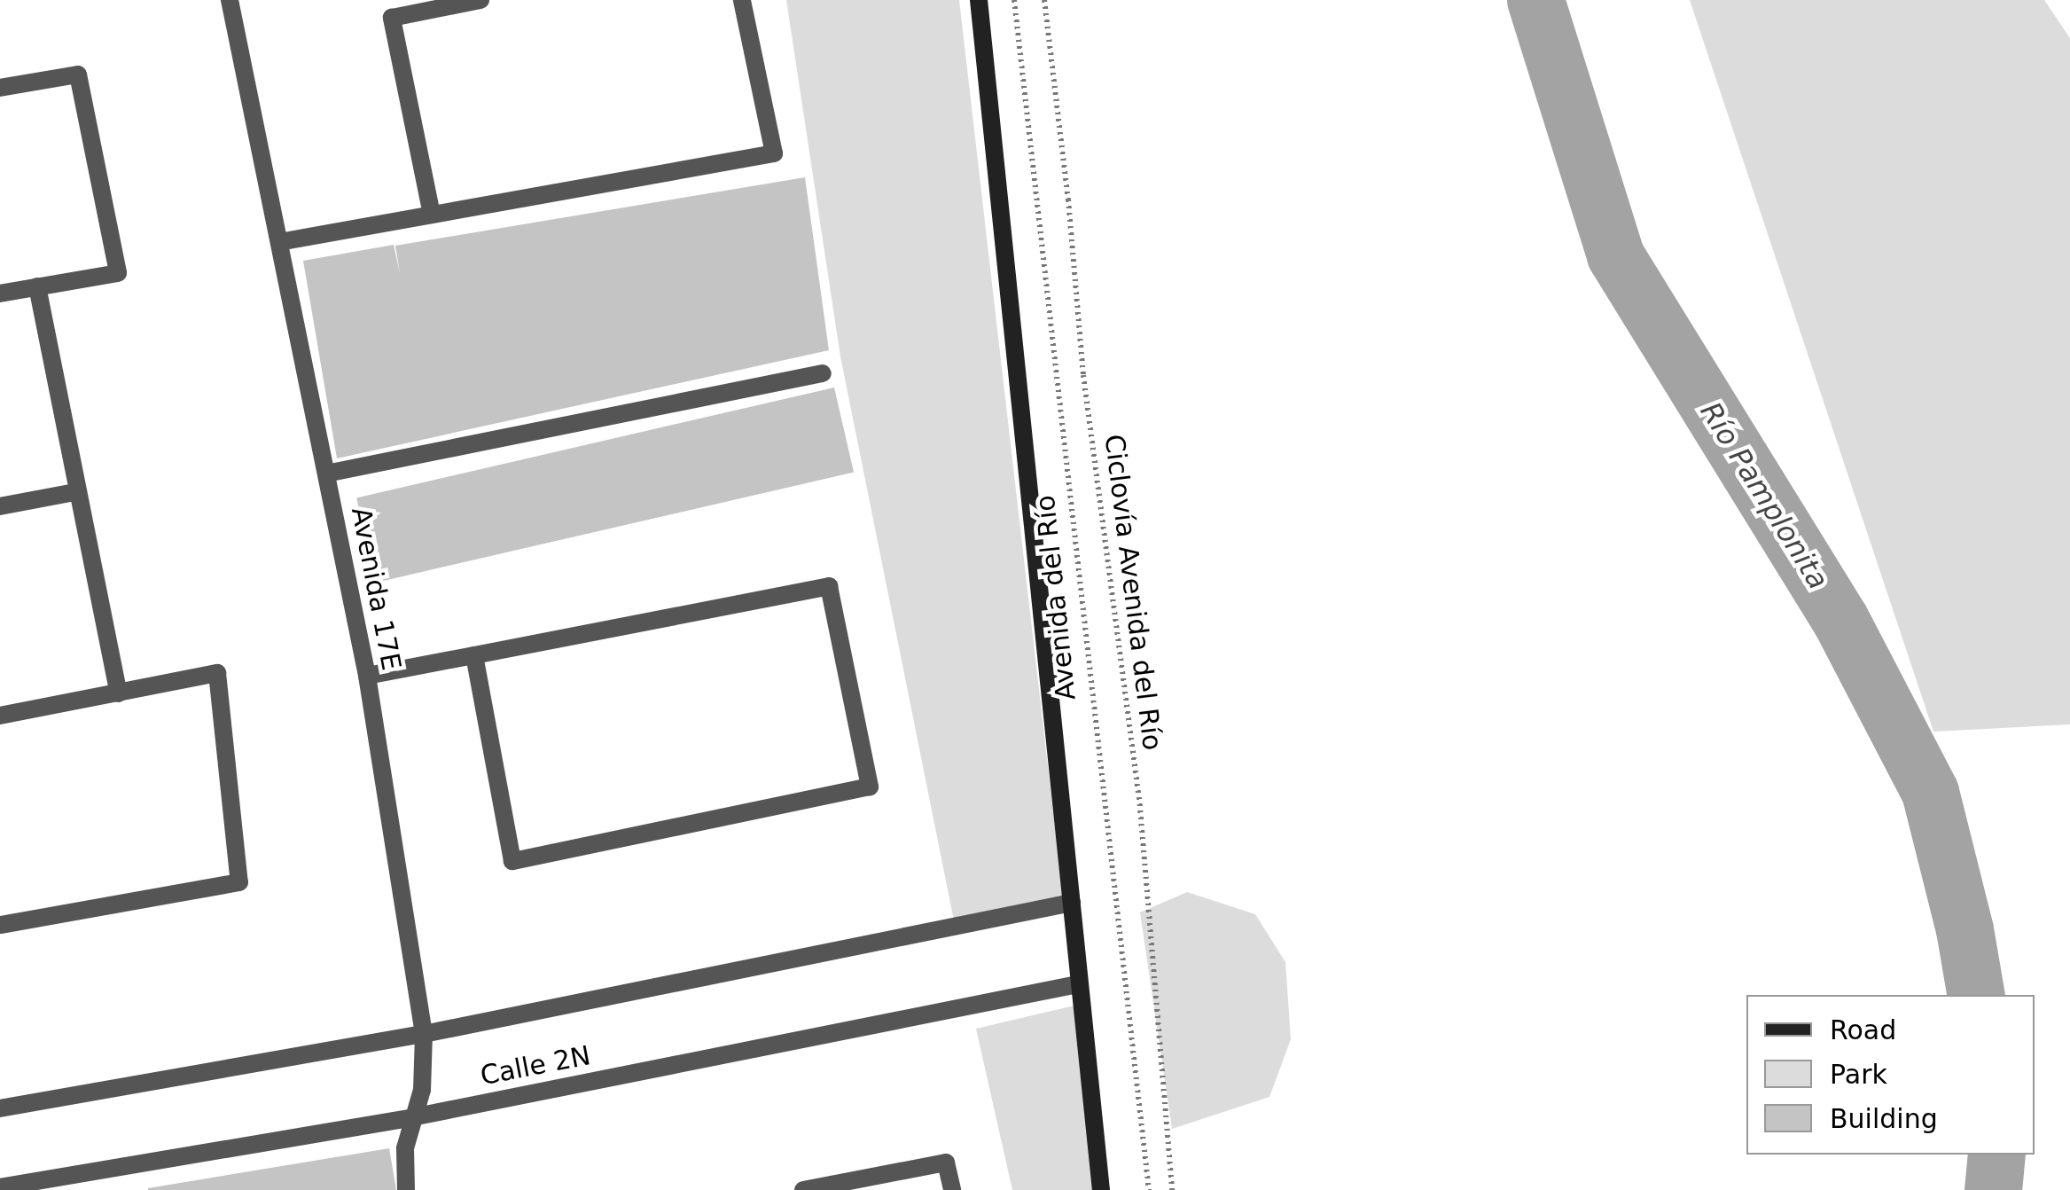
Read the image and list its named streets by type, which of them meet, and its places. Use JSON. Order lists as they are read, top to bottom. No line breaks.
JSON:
{"streets":{"main road":["Avenida del Río"],"street":["Avenida 17E","Calle 2N"],"path":["Ciclovía Avenida del Río"]},"crossings":[["Avenida 17E","Calle 2N"],["Avenida del Río","Calle 2N"]],"water":["Río Pamplonita"],"legend":["Road","Park","Building"]}
